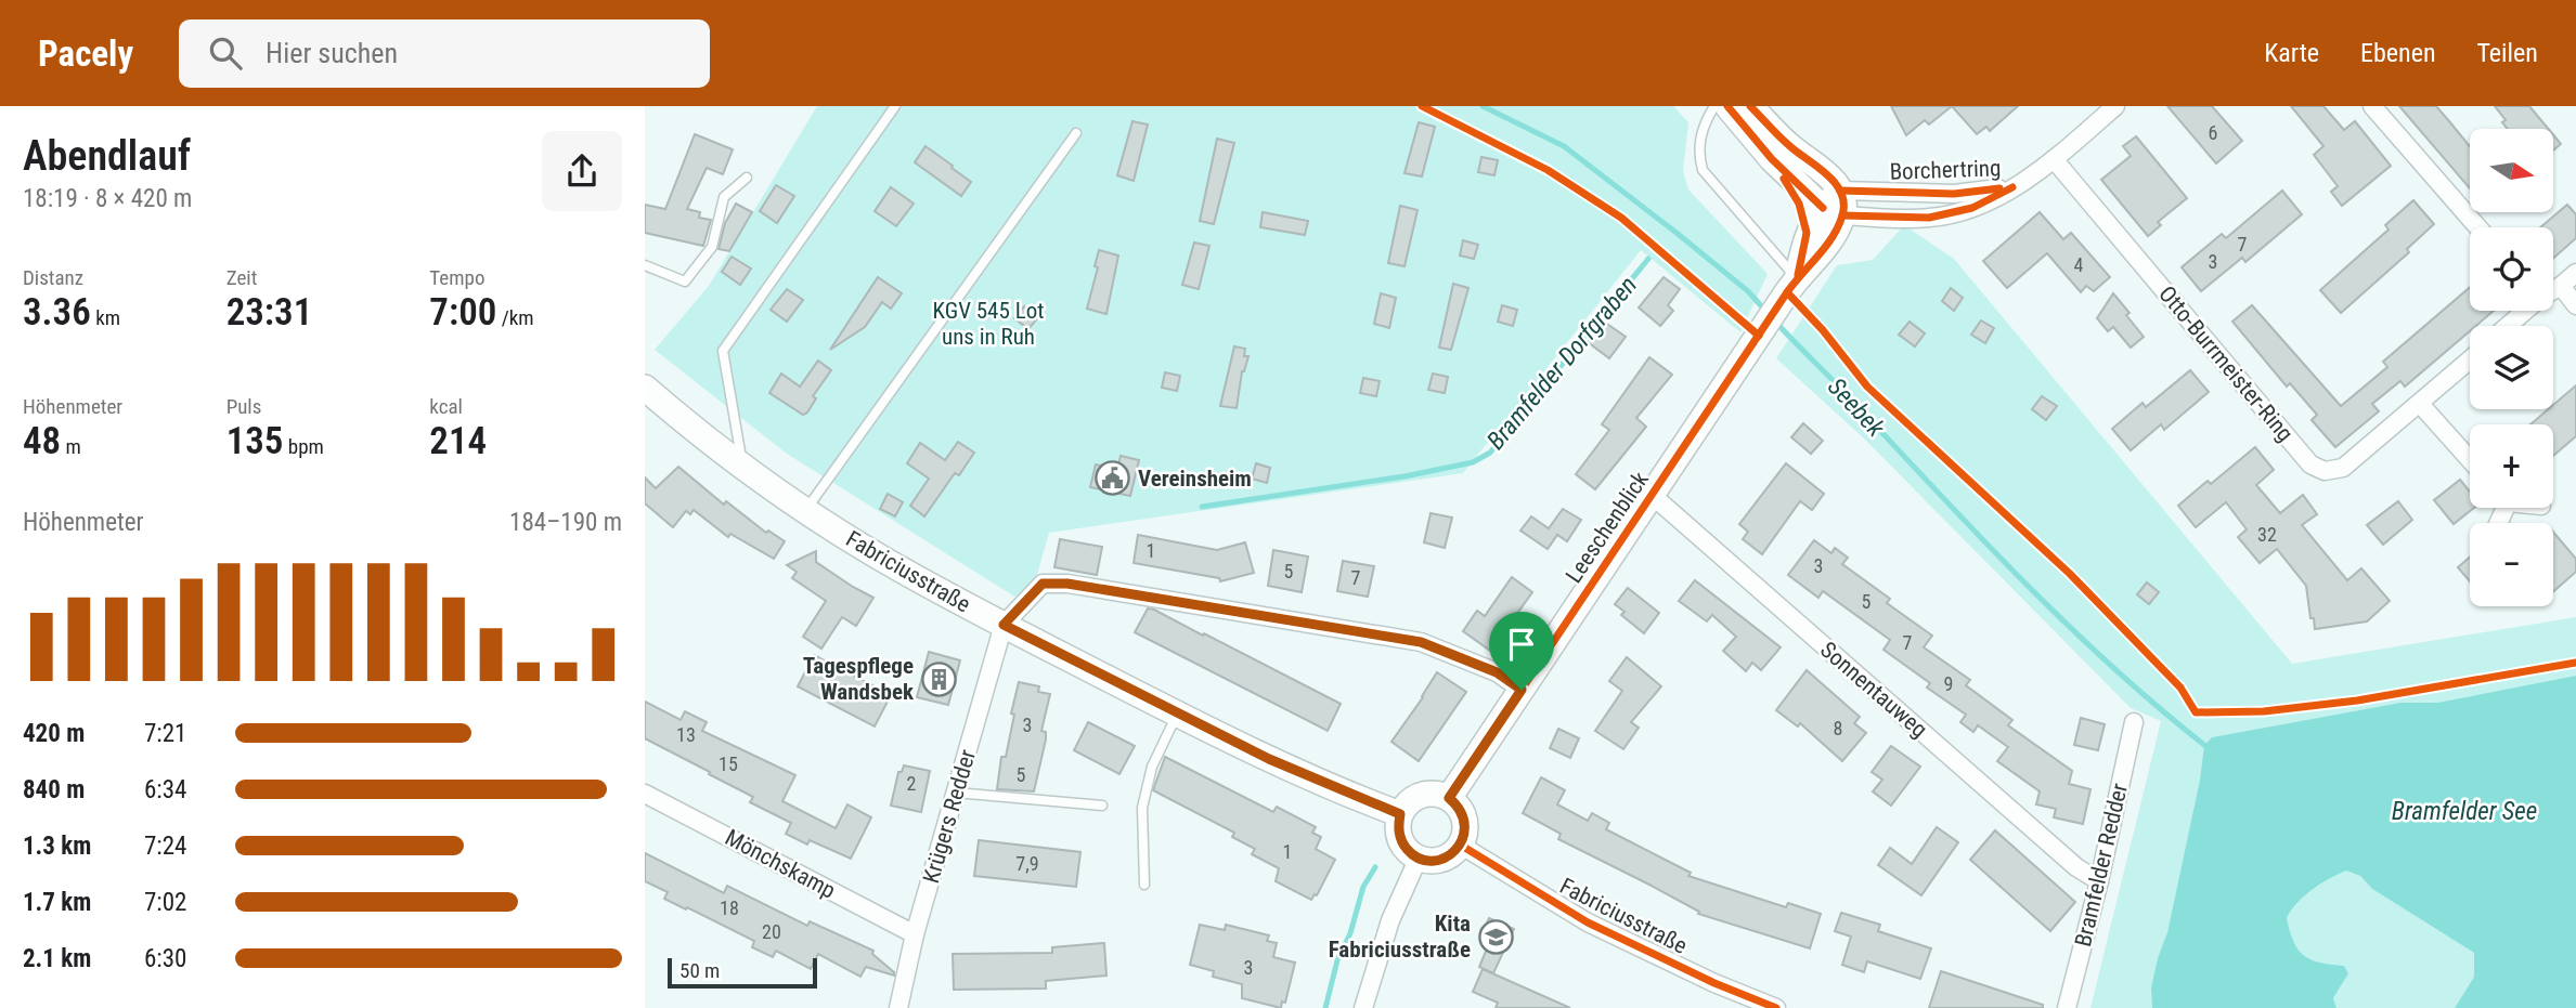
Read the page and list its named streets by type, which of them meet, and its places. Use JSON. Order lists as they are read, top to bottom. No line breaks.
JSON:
{"streets":{"street":["Borchertring","Otto-Burrmeister-Ring","Leeschenblick","Fabriciusstraße","Sonnentauweg","Krügers Redder","Mönchskamp","Bramfelder Redder"]},"crossings":[["Borchertring","Otto-Burrmeister-Ring"],["Borchertring","Leeschenblick"],["Leeschenblick","Fabriciusstraße"],["Leeschenblick","Sonnentauweg"],["Fabriciusstraße","Krügers Redder"],["Sonnentauweg","Bramfelder Redder"],["Krügers Redder","Mönchskamp"]],"water":["Bramfelder Dorfgraben","Seebek","Bramfelder See"],"parks":["KGV 545 Lot uns in Ruh"],"places":{"public building":["Vereinsheim"],"building":["Tagespflege Wandsbek"],"school or university":["Kita Fabriciusstraße"]},"house_numbers":["6","7","3","4","32","1","3","5","7","5","7","9","3","8","13","15","5","2","1","7,9","18","20","3"],"scale_bar":"50 m","north":"right","page":{"header":"Pacely","search":"Hier suchen","nav":["Karte","Ebenen","Teilen"],"heading":["Abendlauf","18:19 · 8 × 420 m"],"map_buttons":["+","−"],"stats":[["Distanz","3.36 km"],["Zeit","23:31"],["Tempo","7:00 /km"],["Höhenmeter","48 m"],["Puls","135 bpm"],["kcal","214"]],"chart":["Höhenmeter","184–190 m"],"list":[{"name":"420 m","note":"7:21"},{"name":"840 m","note":"6:34"},{"name":"1.3 km","note":"7:24"},{"name":"1.7 km","note":"7:02"},{"name":"2.1 km","note":"6:30"}],"scale":"50 m"}}
